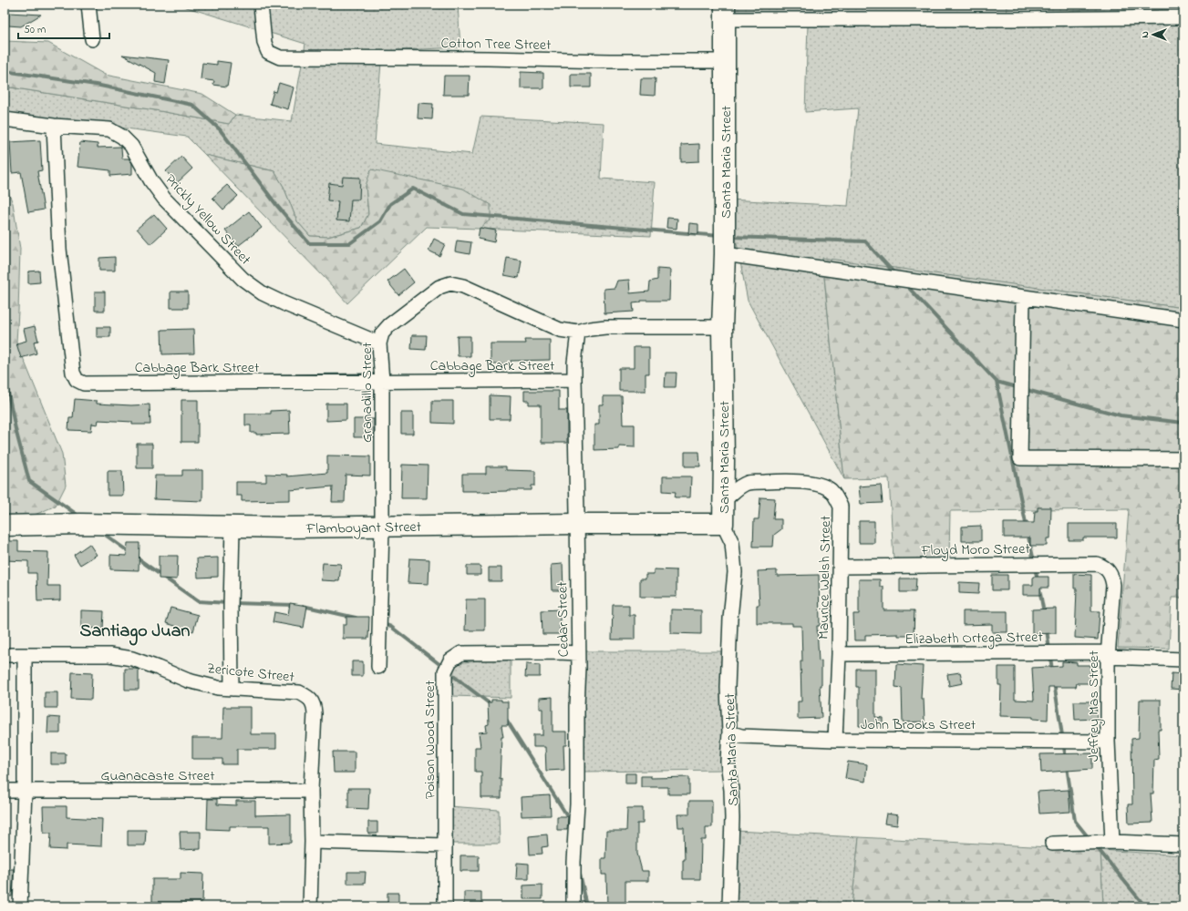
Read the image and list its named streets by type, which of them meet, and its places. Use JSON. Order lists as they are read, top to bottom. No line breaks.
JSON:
{"streets":{"street":["Cotton Tree Street","Santa Maria Street","Prickly Yellow Street","Cabbage Bark Street","Granadillo Street","Flamboyant Street","Floyd Moro Street","Maurice Welsh Street","Cedar Street","Elizabeth Ortega Street","Zericote Street","Jeffrey Mas Street","John Brooks Street","Poison Wood Street","Guanacaste Street"]},"crossings":[["Cotton Tree Street","Santa Maria Street"],["Santa Maria Street","Granadillo Street"],["Santa Maria Street","Flamboyant Street"],["Santa Maria Street","Maurice Welsh Street"],["Santa Maria Street","John Brooks Street"],["Prickly Yellow Street","Cabbage Bark Street"],["Prickly Yellow Street","Granadillo Street"],["Cabbage Bark Street","Granadillo Street"],["Cabbage Bark Street","Cedar Street"],["Granadillo Street","Flamboyant Street"],["Granadillo Street","Cedar Street"],["Flamboyant Street","Cedar Street"],["Floyd Moro Street","Maurice Welsh Street"],["Floyd Moro Street","Jeffrey Mas Street"],["Maurice Welsh Street","Elizabeth Ortega Street"],["Maurice Welsh Street","John Brooks Street"],["Cedar Street","Poison Wood Street"],["Elizabeth Ortega Street","Jeffrey Mas Street"],["Zericote Street","Guanacaste Street"],["Jeffrey Mas Street","John Brooks Street"]],"districts":["Santiago Juan"],"scale_bar":"50 m","north":"left"}
